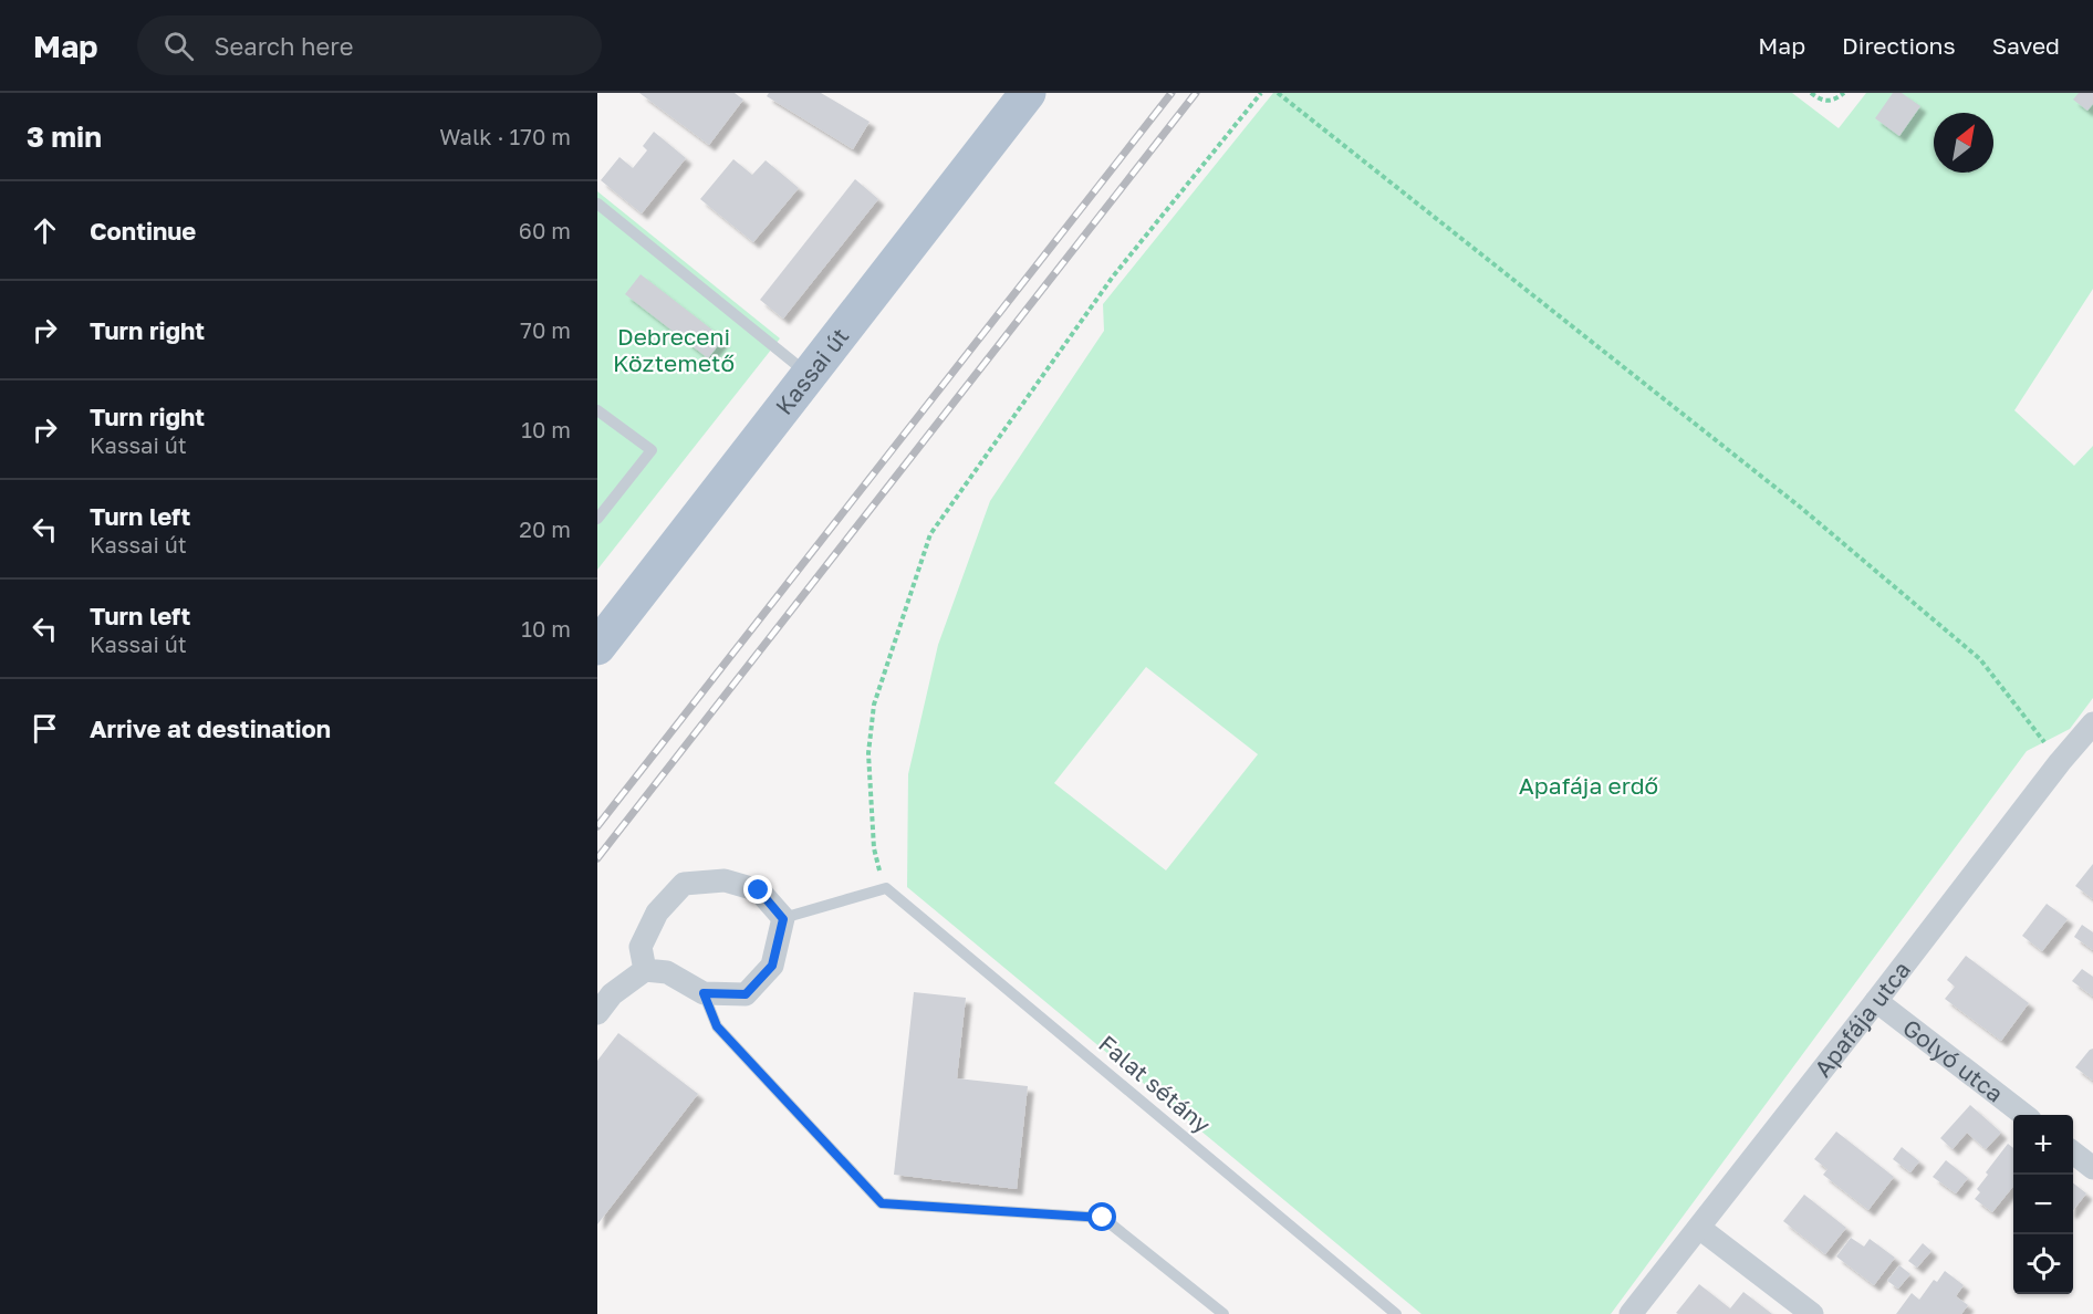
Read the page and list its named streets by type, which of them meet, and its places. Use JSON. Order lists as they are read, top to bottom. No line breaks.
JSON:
{"streets":{"main road":["Kassai út"],"street":["Apafája utca","Golyó utca"],"lane":["Falat sétány"]},"crossings":[["Apafája utca","Golyó utca"]],"parks":["Debreceni Köztemető","Apafája erdő"],"north":"top right","page":{"header":"Map","search":"Search here","nav":["Map","Directions","Saved"],"heading":["3 min","Walk · 170 m"],"list":[["Continue","60 m"],["Turn right","70 m"],["Turn right","Kassai út","10 m"],["Turn left","Kassai út","20 m"],["Turn left","Kassai út","10 m"],"Arrive at destination"],"map_buttons":["+","−"]}}
